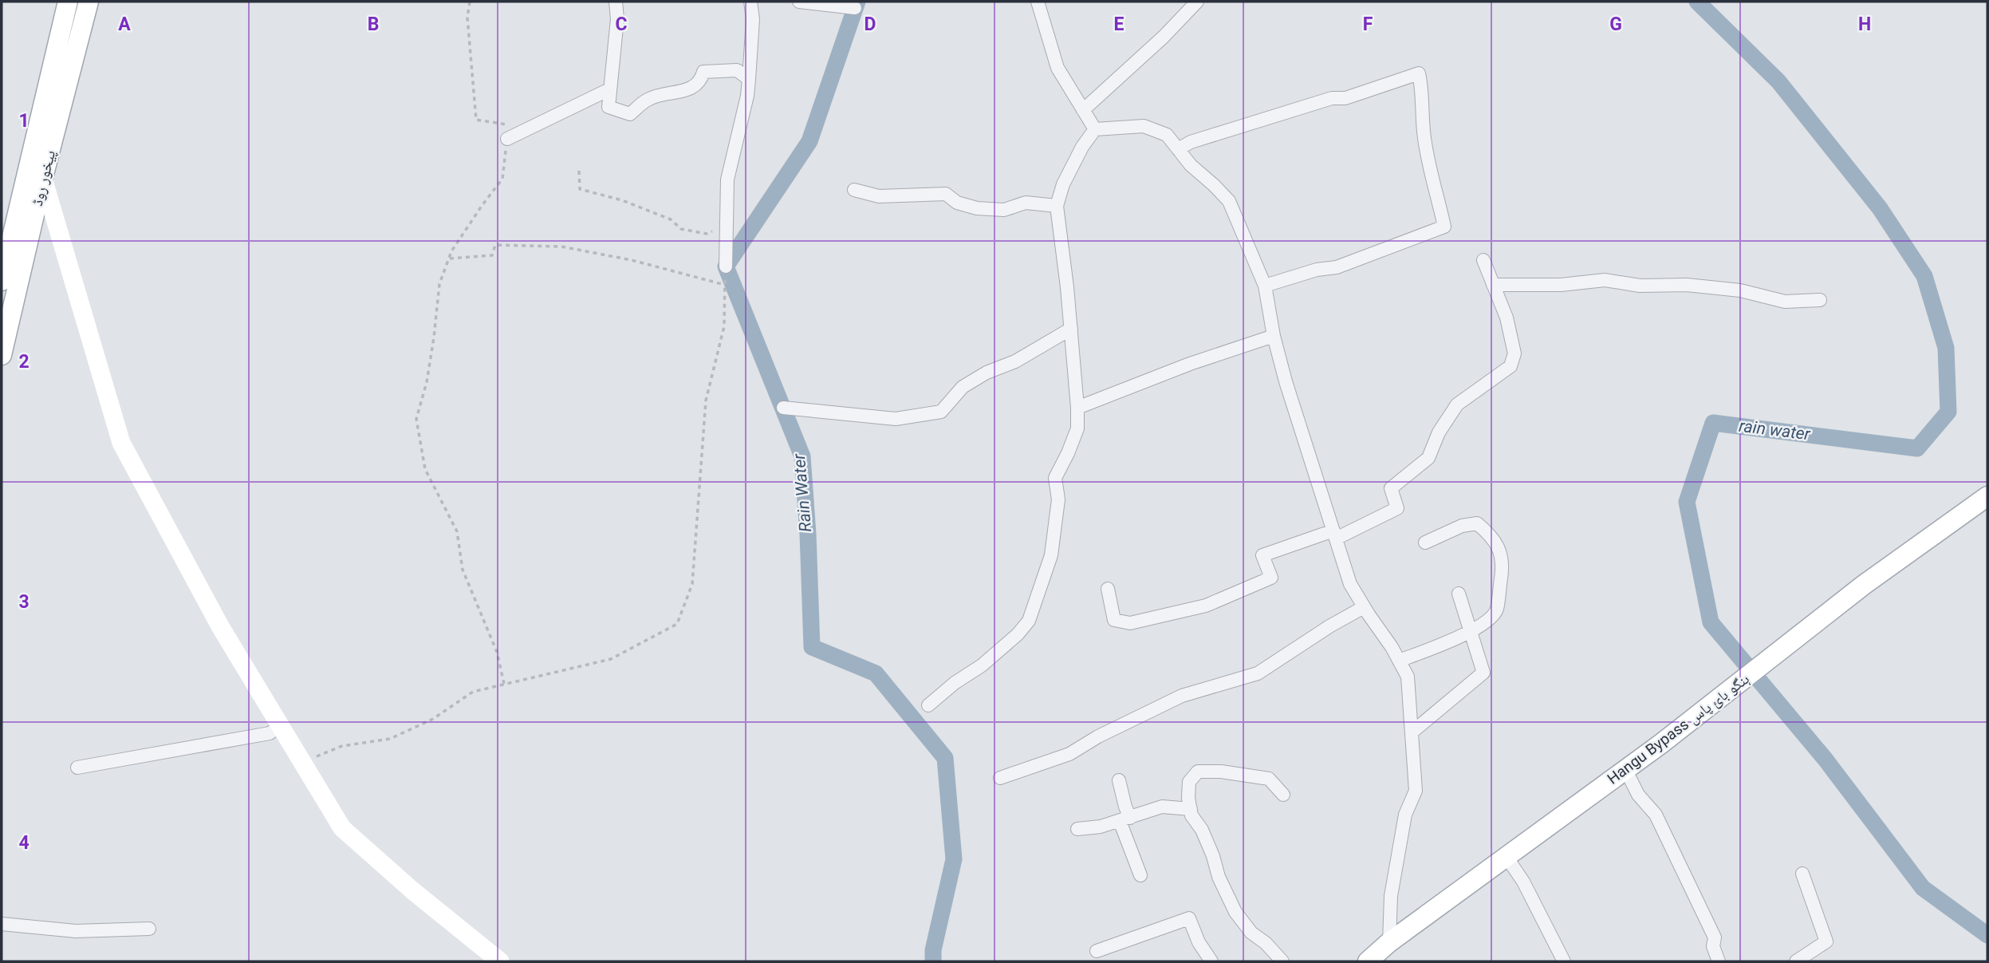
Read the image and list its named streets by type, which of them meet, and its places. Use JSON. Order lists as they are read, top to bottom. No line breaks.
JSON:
{"streets":{"main road":["پیخور روڈ","Hangu Bypass ہنگو بائ پاس"]},"water":["rain water","Rain Water"],"grid":{"columns":["A","B","C","D","E","F","G","H"],"rows":["1","2","3","4"]}}
